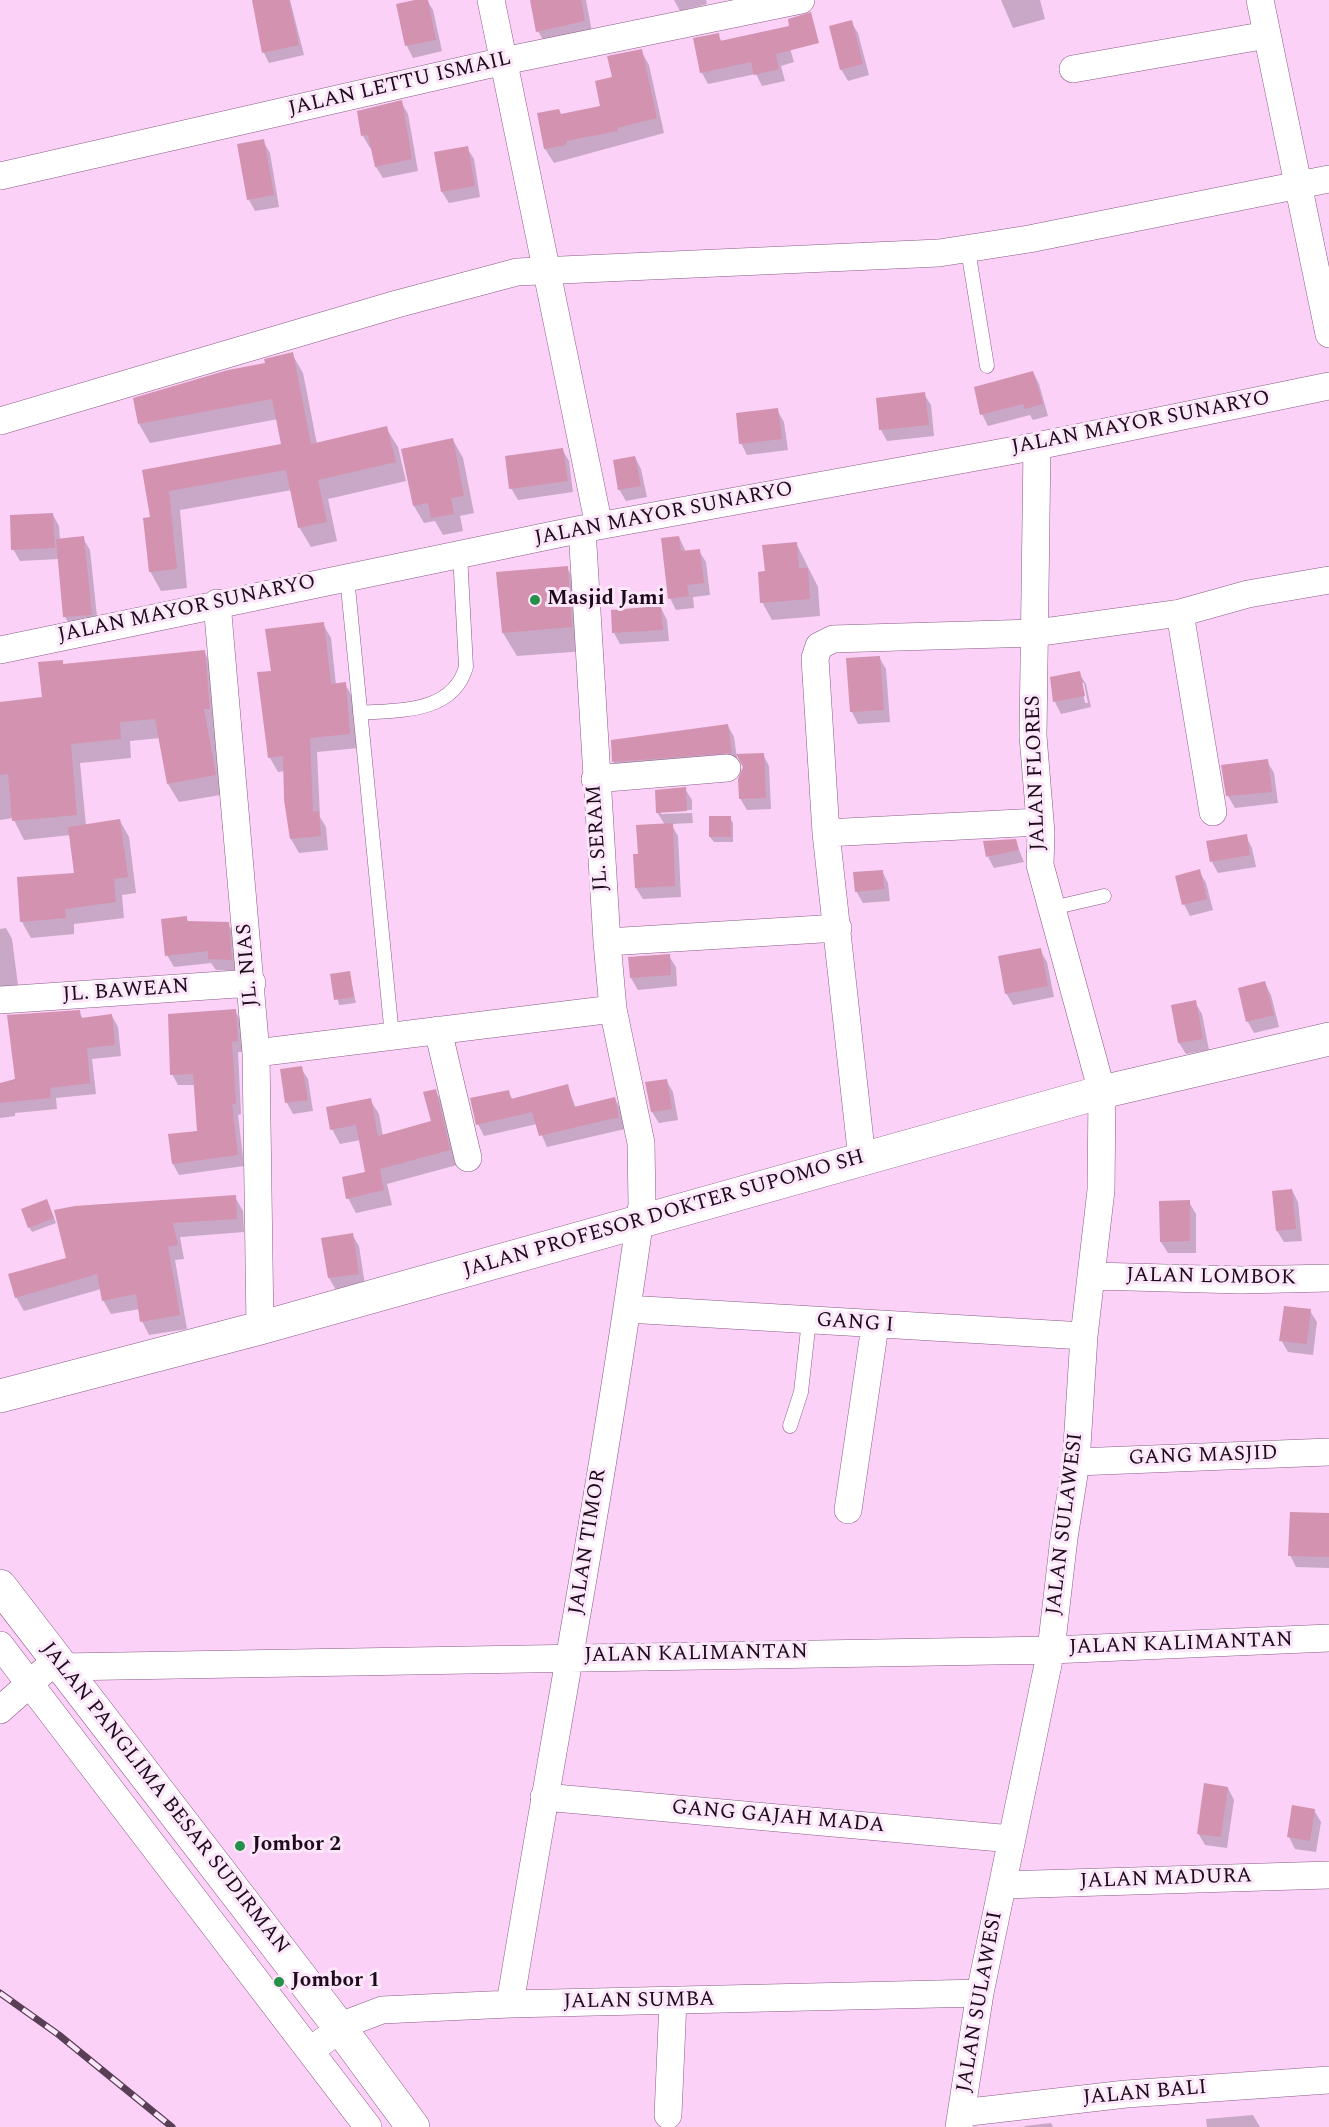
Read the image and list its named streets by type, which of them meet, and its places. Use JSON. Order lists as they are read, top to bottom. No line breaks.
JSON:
{"streets":{"street":["JALAN LETTU ISMAIL","JALAN MAYOR SUNARYO","JALAN FLORES","JL. SERAM","JL. NIAS","JL. BAWEAN","JALAN PROFESOR DOKTER SUPOMO SH","JALAN LOMBOK","GANG I","GANG MASJID","JALAN SULAWESI","JALAN TIMOR","JALAN KALIMANTAN","JALAN PANGLIMA BESAR SUDIRMAN","GANG GAJAH MADA","JALAN MADURA","JALAN SUMBA","JALAN BALI"]},"crossings":[["JALAN LETTU ISMAIL","JL. SERAM"],["JALAN MAYOR SUNARYO","JALAN FLORES"],["JALAN MAYOR SUNARYO","JL. SERAM"],["JALAN MAYOR SUNARYO","JL. NIAS"],["JALAN FLORES","JALAN PROFESOR DOKTER SUPOMO SH"],["JALAN FLORES","JALAN SULAWESI"],["JL. SERAM","JALAN PROFESOR DOKTER SUPOMO SH"],["JL. SERAM","JALAN TIMOR"],["JL. NIAS","JL. BAWEAN"],["JL. NIAS","JALAN PROFESOR DOKTER SUPOMO SH"],["JALAN PROFESOR DOKTER SUPOMO SH","JALAN SULAWESI"],["JALAN PROFESOR DOKTER SUPOMO SH","JALAN TIMOR"],["JALAN LOMBOK","JALAN SULAWESI"],["GANG I","JALAN SULAWESI"],["GANG I","JALAN TIMOR"],["GANG MASJID","JALAN SULAWESI"],["JALAN SULAWESI","JALAN KALIMANTAN"],["JALAN SULAWESI","GANG GAJAH MADA"],["JALAN SULAWESI","JALAN MADURA"],["JALAN SULAWESI","JALAN SUMBA"],["JALAN SULAWESI","JALAN BALI"],["JALAN TIMOR","JALAN KALIMANTAN"],["JALAN TIMOR","GANG GAJAH MADA"],["JALAN TIMOR","JALAN SUMBA"],["JALAN KALIMANTAN","JALAN PANGLIMA BESAR SUDIRMAN"],["JALAN PANGLIMA BESAR SUDIRMAN","JALAN SUMBA"]],"places":["Masjid Jami","Jombor 2","Jombor 1"]}
